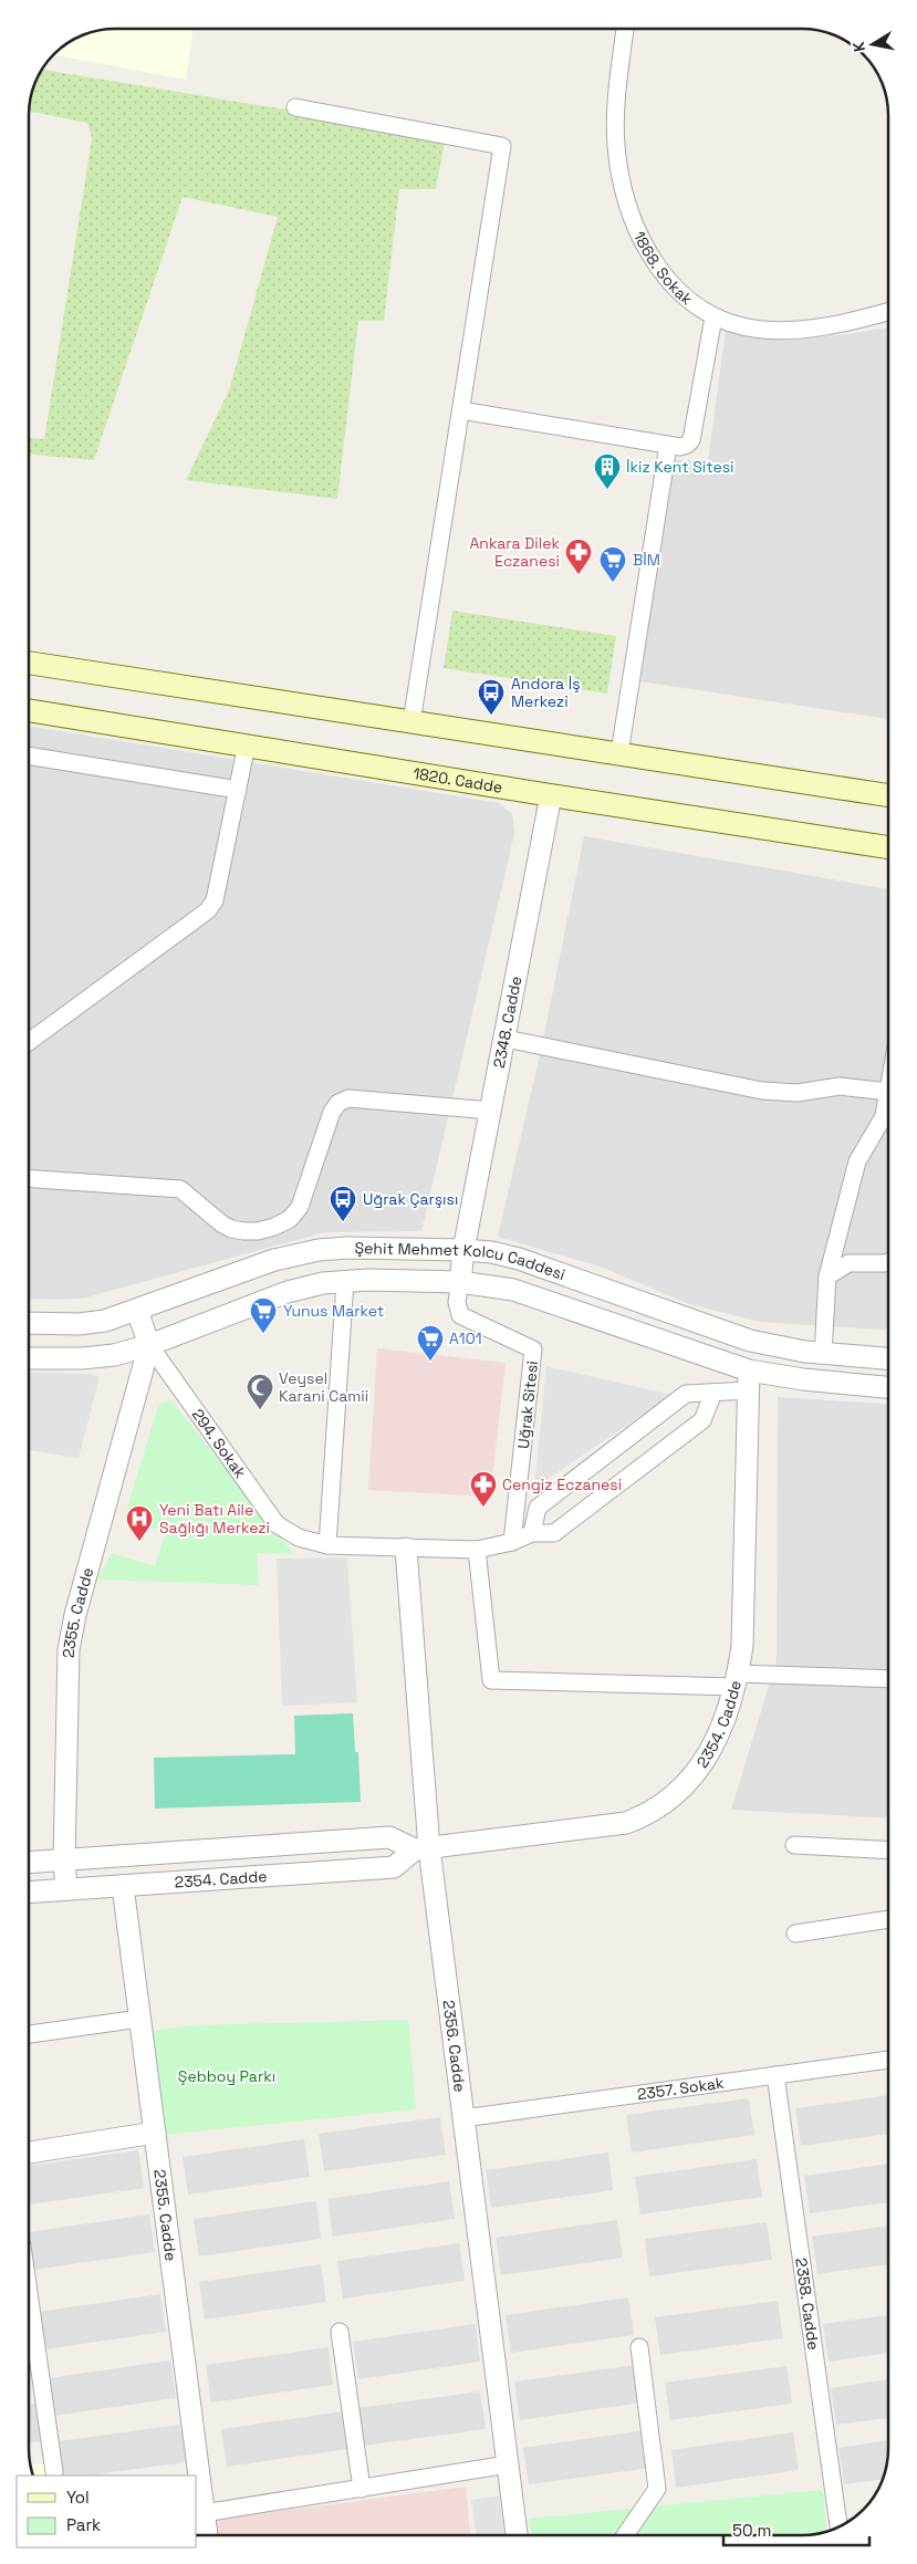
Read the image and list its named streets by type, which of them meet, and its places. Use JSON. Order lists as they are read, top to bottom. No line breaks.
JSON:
{"streets":{"main road":["1820. Cadde"],"street":["1868. Sokak","2348. Cadde","Şehit Mehmet Kolcu Caddesi","Uğrak Sitesi","294. Sokak","2355. Cadde","2354. Cadde","2356. Cadde","2357. Sokak","2358. Cadde"]},"crossings":[["1820. Cadde","2348. Cadde"],["2348. Cadde","Şehit Mehmet Kolcu Caddesi"],["2348. Cadde","Uğrak Sitesi"],["Şehit Mehmet Kolcu Caddesi","Uğrak Sitesi"],["Şehit Mehmet Kolcu Caddesi","294. Sokak"],["Şehit Mehmet Kolcu Caddesi","2355. Cadde"],["Şehit Mehmet Kolcu Caddesi","2354. Cadde"],["Uğrak Sitesi","294. Sokak"],["294. Sokak","2355. Cadde"],["294. Sokak","2356. Cadde"],["2355. Cadde","2354. Cadde"],["2354. Cadde","2356. Cadde"],["2356. Cadde","2357. Sokak"],["2357. Sokak","2358. Cadde"]],"parks":["Şebboy Parkı"],"places":{"building":["İkiz Kent Sitesi"],"pharmacy":["Ankara Dilek Eczanesi","Cengiz Eczanesi"],"supermarket":["BİM","Yunus Market","A101"],"bus stop":["Andora İş Merkezi","Uğrak Çarşısı"],"mosque":["Veysel Karani Camii"],"hospital":["Yeni Batı Aile Sağlığı Merkezi"]},"legend":["Yol","Park"],"scale_bar":"50 m","north":"left"}
